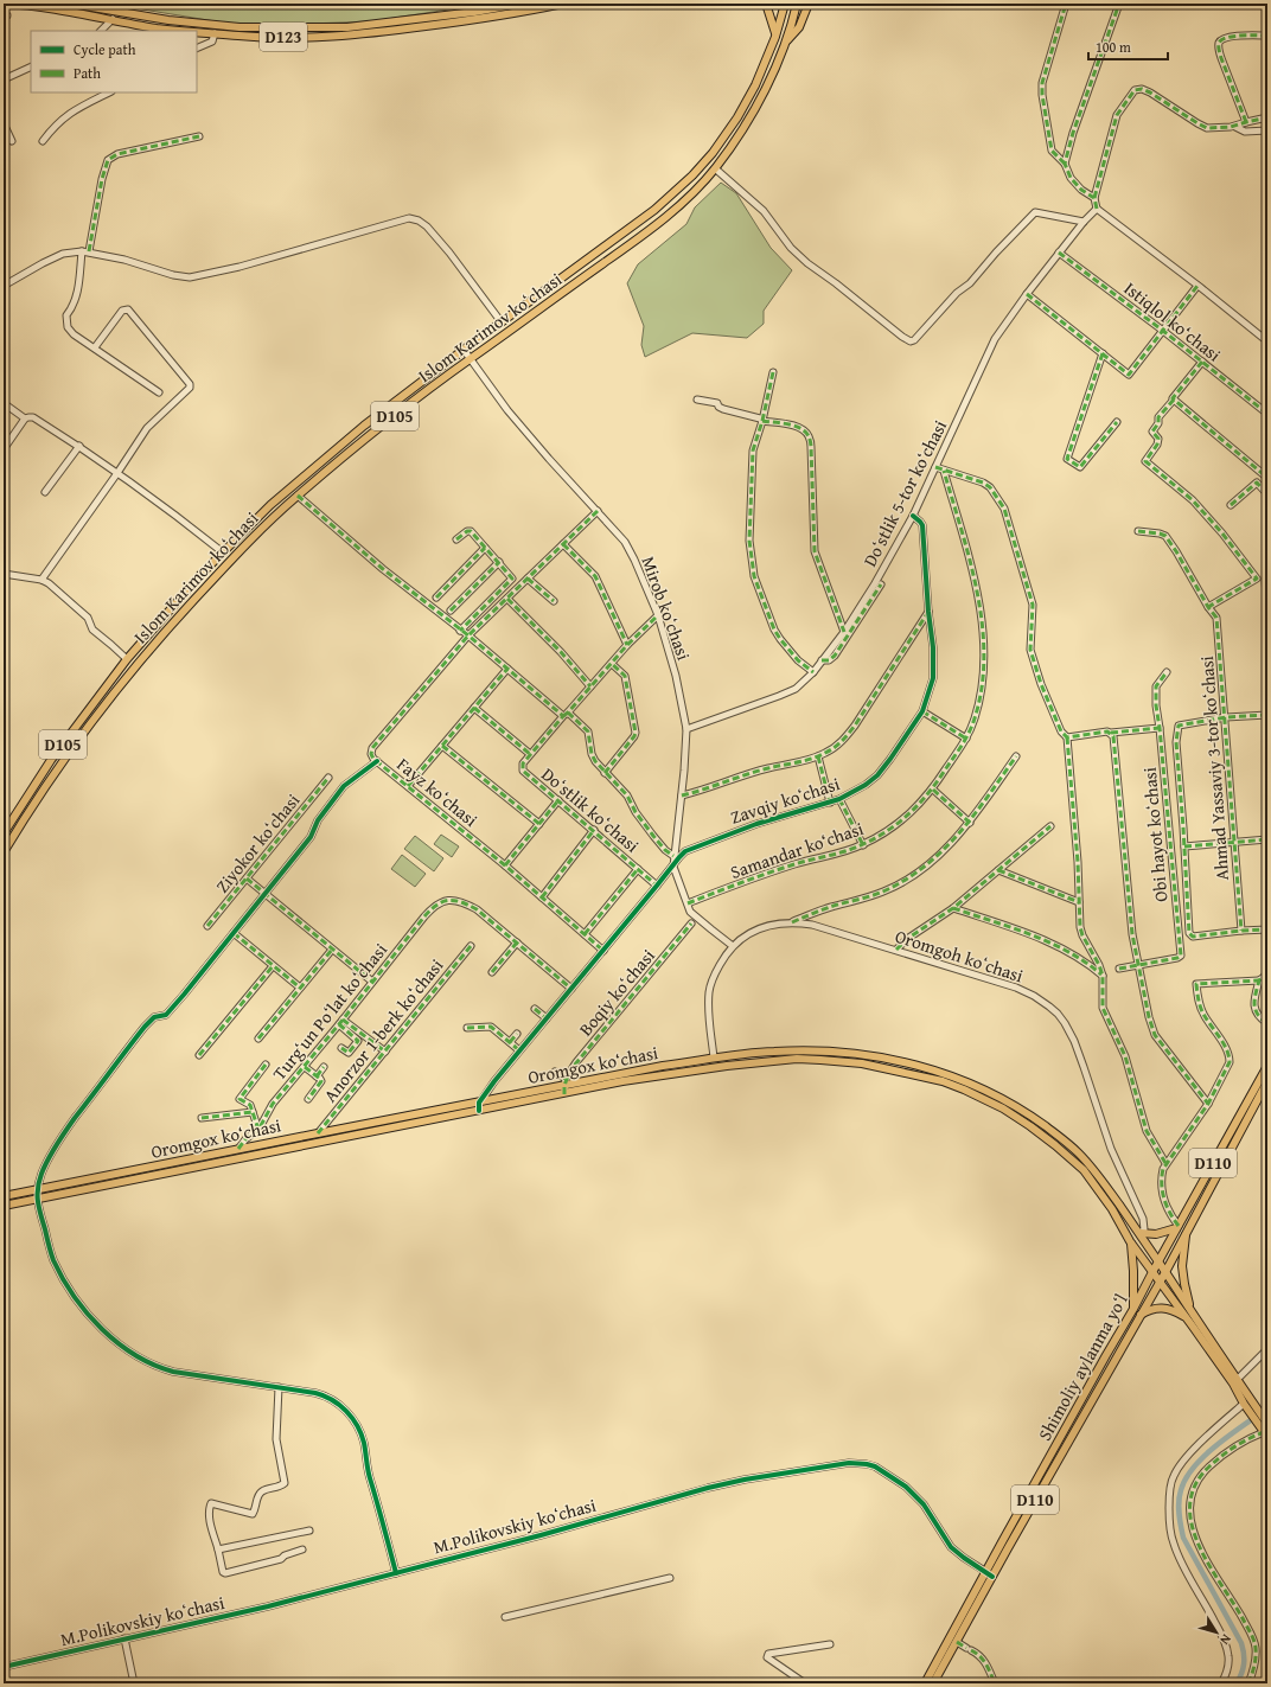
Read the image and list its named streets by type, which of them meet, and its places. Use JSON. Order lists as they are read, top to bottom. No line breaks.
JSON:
{"streets":{"main road":["D123","Islom Karimov koʻchasi","D105","Oromgox ko‘chasi","D110","Shimoliy aylanma yoʻl"],"street":["Istiqlol ko‘chasi","Doʻstlik 5-tor koʻchasi","Mirob koʻchasi","Ahmad Yassaviy 3-tor koʻchasi","Fayz koʻchasi","Zavqiy koʻchasi","Doʻstlik koʻchasi","Obi hayot koʻchasi","Ziyokor koʻchasi","Samandar ko‘chasi","Oromgoh koʻchasi","Boqiy koʻchasi","Turgʻun Poʻlat koʻchasi","Anorzor 1-berk koʻchasi","M.Polikovskiy koʻchasi"]},"crossings":[["Istiqlol ko‘chasi","Doʻstlik 5-tor koʻchasi"],["Islom Karimov koʻchasi","Mirob koʻchasi"],["Doʻstlik 5-tor koʻchasi","Mirob koʻchasi"],["Doʻstlik 5-tor koʻchasi","Zavqiy koʻchasi"],["Mirob koʻchasi","Zavqiy koʻchasi"],["Mirob koʻchasi","Doʻstlik koʻchasi"],["Fayz koʻchasi","Zavqiy koʻchasi"],["Zavqiy koʻchasi","Doʻstlik koʻchasi"],["Zavqiy koʻchasi","Oromgox ko‘chasi"],["Oromgoh koʻchasi","Oromgox ko‘chasi"],["Boqiy koʻchasi","Oromgox ko‘chasi"],["Turgʻun Poʻlat koʻchasi","Oromgox ko‘chasi"],["Anorzor 1-berk koʻchasi","Oromgox ko‘chasi"],["Oromgox ko‘chasi","Shimoliy aylanma yoʻl"],["Shimoliy aylanma yoʻl","M.Polikovskiy koʻchasi"]],"legend":["Cycle path","Path"],"scale_bar":"100 m","north":"bottom right"}
